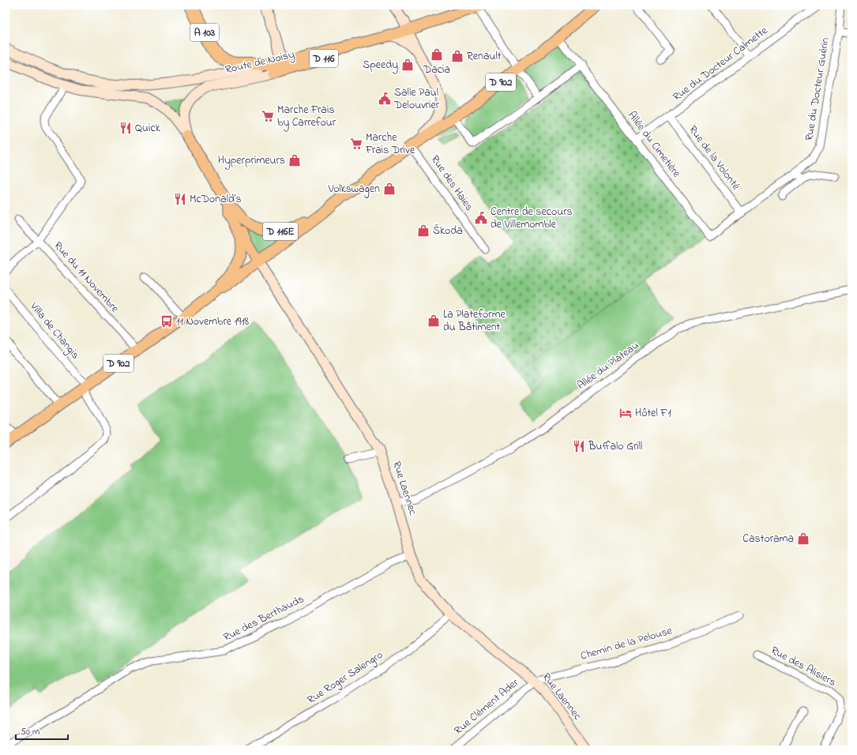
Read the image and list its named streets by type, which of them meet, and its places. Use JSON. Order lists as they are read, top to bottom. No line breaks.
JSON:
{"streets":{"highway":["A 103"],"main road":["D 116","Route de Noisy","D 902","D 116E","Rue Laennec"],"street":["Rue du Docteur Calmette","Rue du Docteur Guérin","Allée du Cimetière","Rue de la Volonté","Rue des Haies","Rue du 11 Novembre","Villa de Changis","Allée du Plateau","Rue des Berthauds","Chemin de la Pelouse","Rue des Alisiers","Rue Roger Salengro","Rue Clément Ader"]},"crossings":[["A 103","D 116"],["A 103","Route de Noisy"],["D 116","Route de Noisy"],["Route de Noisy","Rue Laennec"],["Rue du Docteur Calmette","Allée du Cimetière"],["Rue du Docteur Calmette","Rue de la Volonté"],["D 902","Allée du Cimetière"],["D 902","Rue des Haies"],["D 902","Rue du 11 Novembre"],["D 902","Villa de Changis"],["D 902","Rue Laennec"],["Rue du Docteur Guérin","Allée du Cimetière"],["Rue du Docteur Guérin","Rue de la Volonté"],["Allée du Plateau","Rue Laennec"],["Rue Laennec","Rue des Berthauds"],["Rue Laennec","Chemin de la Pelouse"],["Rue Laennec","Rue Roger Salengro"],["Rue Laennec","Rue Clément Ader"],["Chemin de la Pelouse","Rue Clément Ader"]],"places":{"shop":["Dacia","Renault","Speedy","Hyperprimeurs","Volkswagen","Škoda","La Plateforme du Bâtiment","Castorama"],"public building":["Salle Paul Delouvrier","Centre de secours de Villemomble"],"supermarket":["Marche Frais by Carrefour","Marche Frais Drive"],"restaurant":["Quick","McDonald's","Buffalo Grill"],"bus stop":["11 Novembre 1918"],"hotel":["Hôtel F1"]},"scale_bar":"50 m"}
